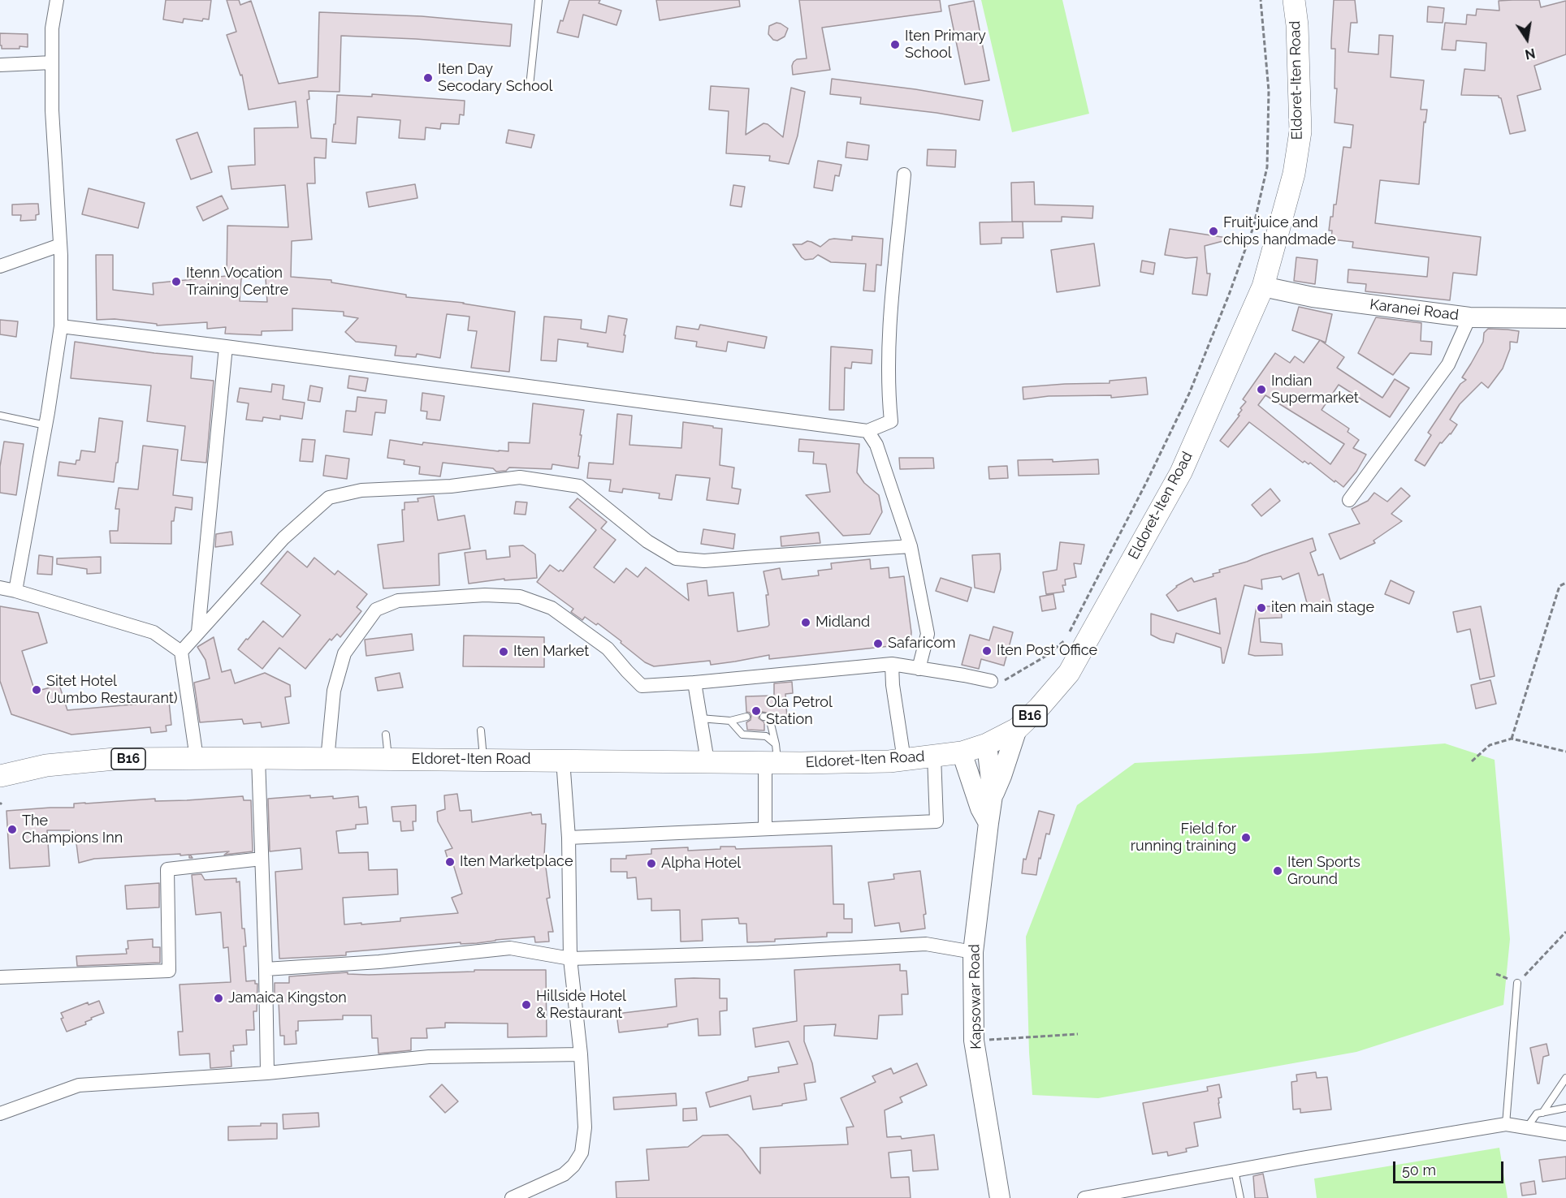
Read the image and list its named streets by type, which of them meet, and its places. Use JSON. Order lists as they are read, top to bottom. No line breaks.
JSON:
{"streets":{"main road":["Eldoret-Iten Road","B16"],"street":["Karanei Road","Kapsowar Road"]},"crossings":[["Eldoret-Iten Road","Karanei Road"],["Eldoret-Iten Road","B16"],["Eldoret-Iten Road","Kapsowar Road"]],"places":["Iten Primary School","Iten Day Secodary School","Fruit juice and chips handmade","Itenn Vocation Training Centre","Indian Supermarket","iten main stage","Midland","Safaricom","Iten Post Office","Iten Market","Sitet Hotel (Jumbo Restaurant)","Ola Petrol Station","The Champions Inn","Field for running training","Iten Marketplace","Alpha Hotel","Iten Sports Ground","Jamaica Kingston","Hillside Hotel & Restaurant"],"scale_bar":"50 m","north":"bottom"}
